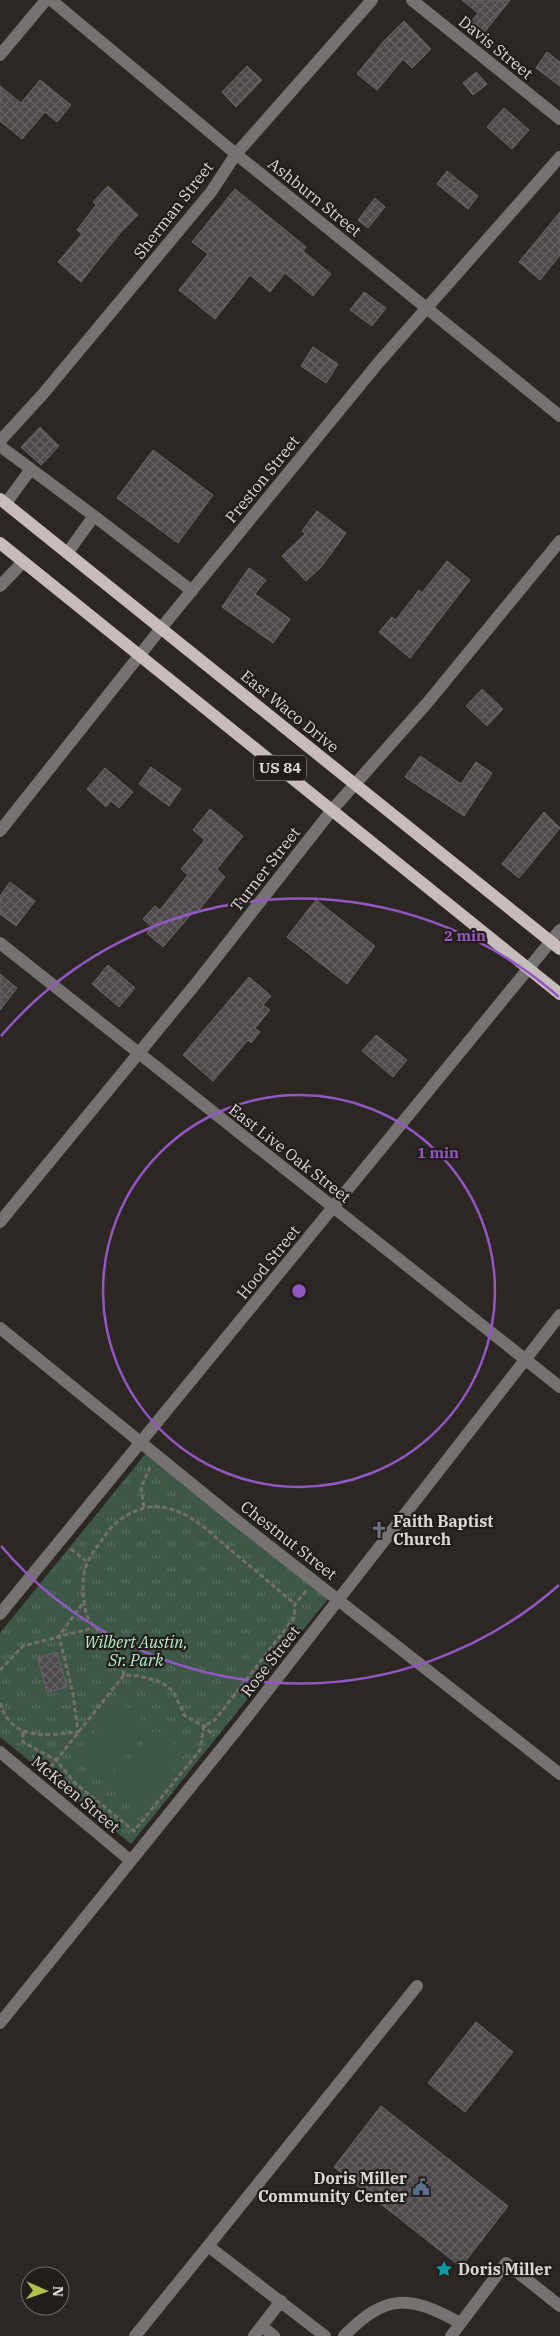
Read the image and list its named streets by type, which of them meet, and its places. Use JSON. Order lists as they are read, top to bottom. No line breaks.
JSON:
{"streets":{"main road":["East Waco Drive","US 84"],"street":["Davis Street","Ashburn Street","Sherman Street","Preston Street","Turner Street","East Live Oak Street","Hood Street","Chestnut Street","Rose Street","McKeen Street"]},"crossings":[["Ashburn Street","Sherman Street"],["Ashburn Street","Preston Street"],["Preston Street","East Waco Drive"],["Preston Street","US 84"],["East Waco Drive","Turner Street"],["East Waco Drive","Hood Street"],["US 84","Turner Street"],["US 84","Hood Street"],["Turner Street","East Live Oak Street"],["East Live Oak Street","Hood Street"],["East Live Oak Street","Rose Street"],["Hood Street","Chestnut Street"],["Chestnut Street","Rose Street"],["Rose Street","McKeen Street"]],"parks":["Wilbert Austin, Sr. Park"],"places":{"church":["Faith Baptist Church"],"public building":["Doris Miller Community Center"],"place":["Doris Miller"]},"north":"right","rings":["2 min","1 min"]}
